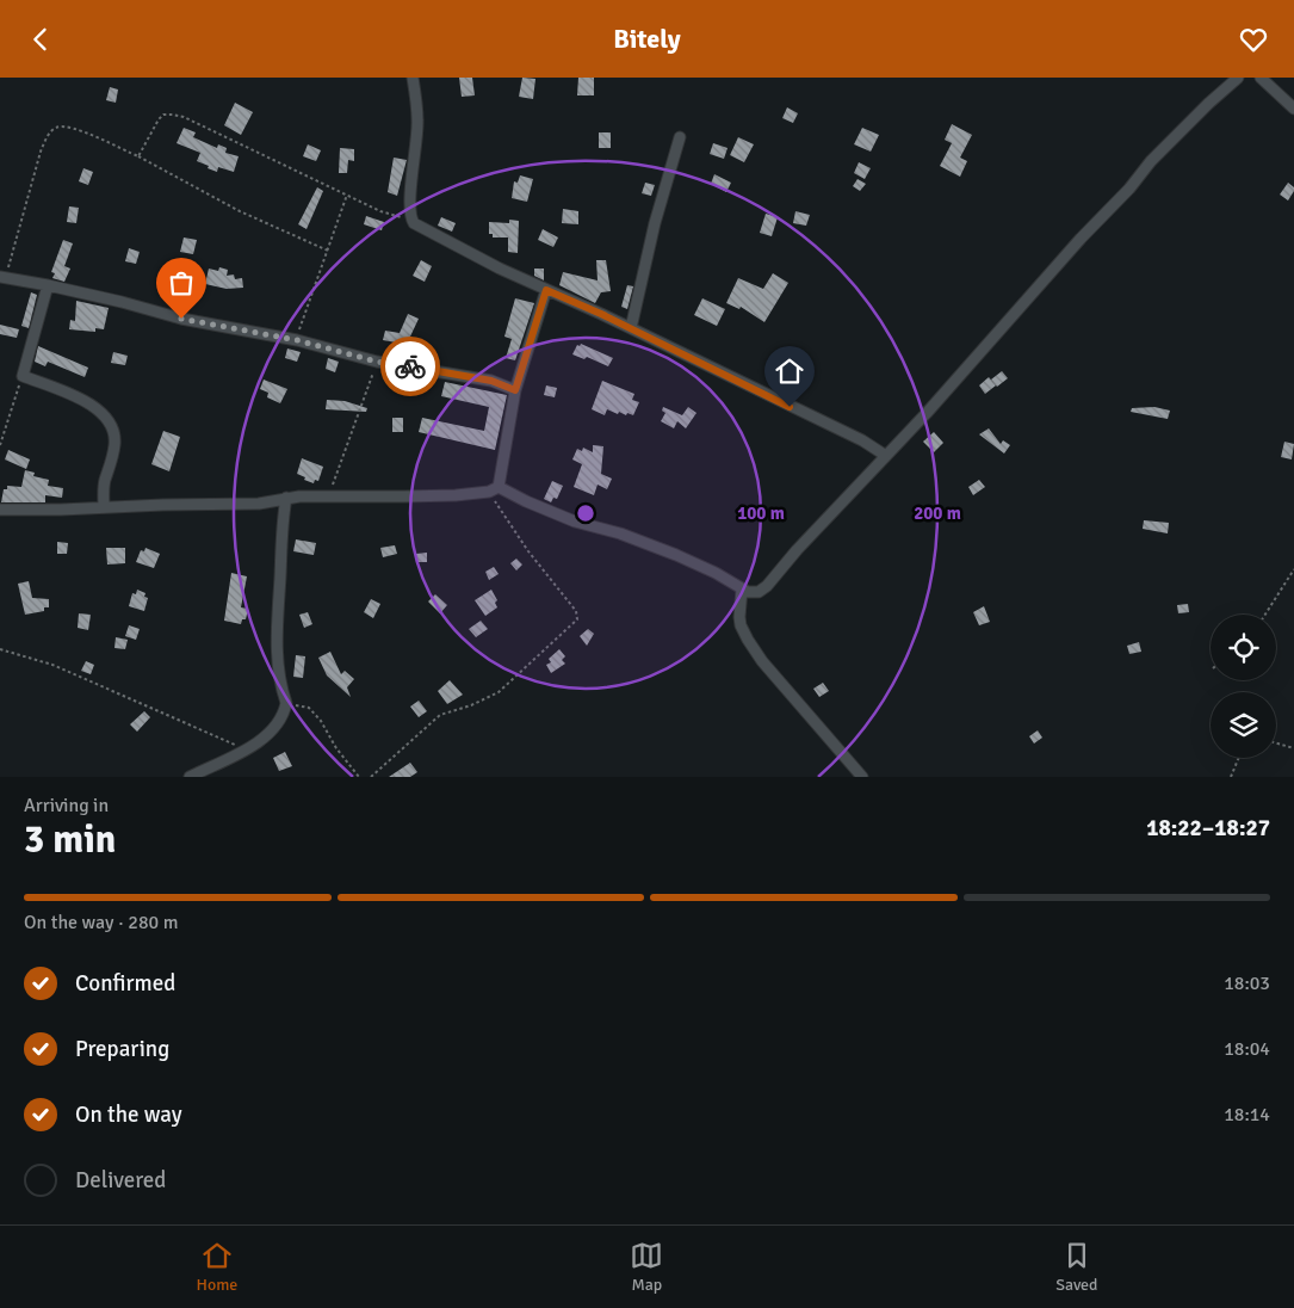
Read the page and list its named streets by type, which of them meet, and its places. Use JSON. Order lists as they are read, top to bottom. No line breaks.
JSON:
{"page":{"header":"Bitely","heading":["3 min","Arriving in","18:22–18:27"],"bar":"On the way · 280 m","list":[["Confirmed","18:03"],["Preparing","18:04"],["On the way","18:14"],"Delivered"],"tabs":["Home","Map","Saved"]},"rings":["100 m","200 m"]}
